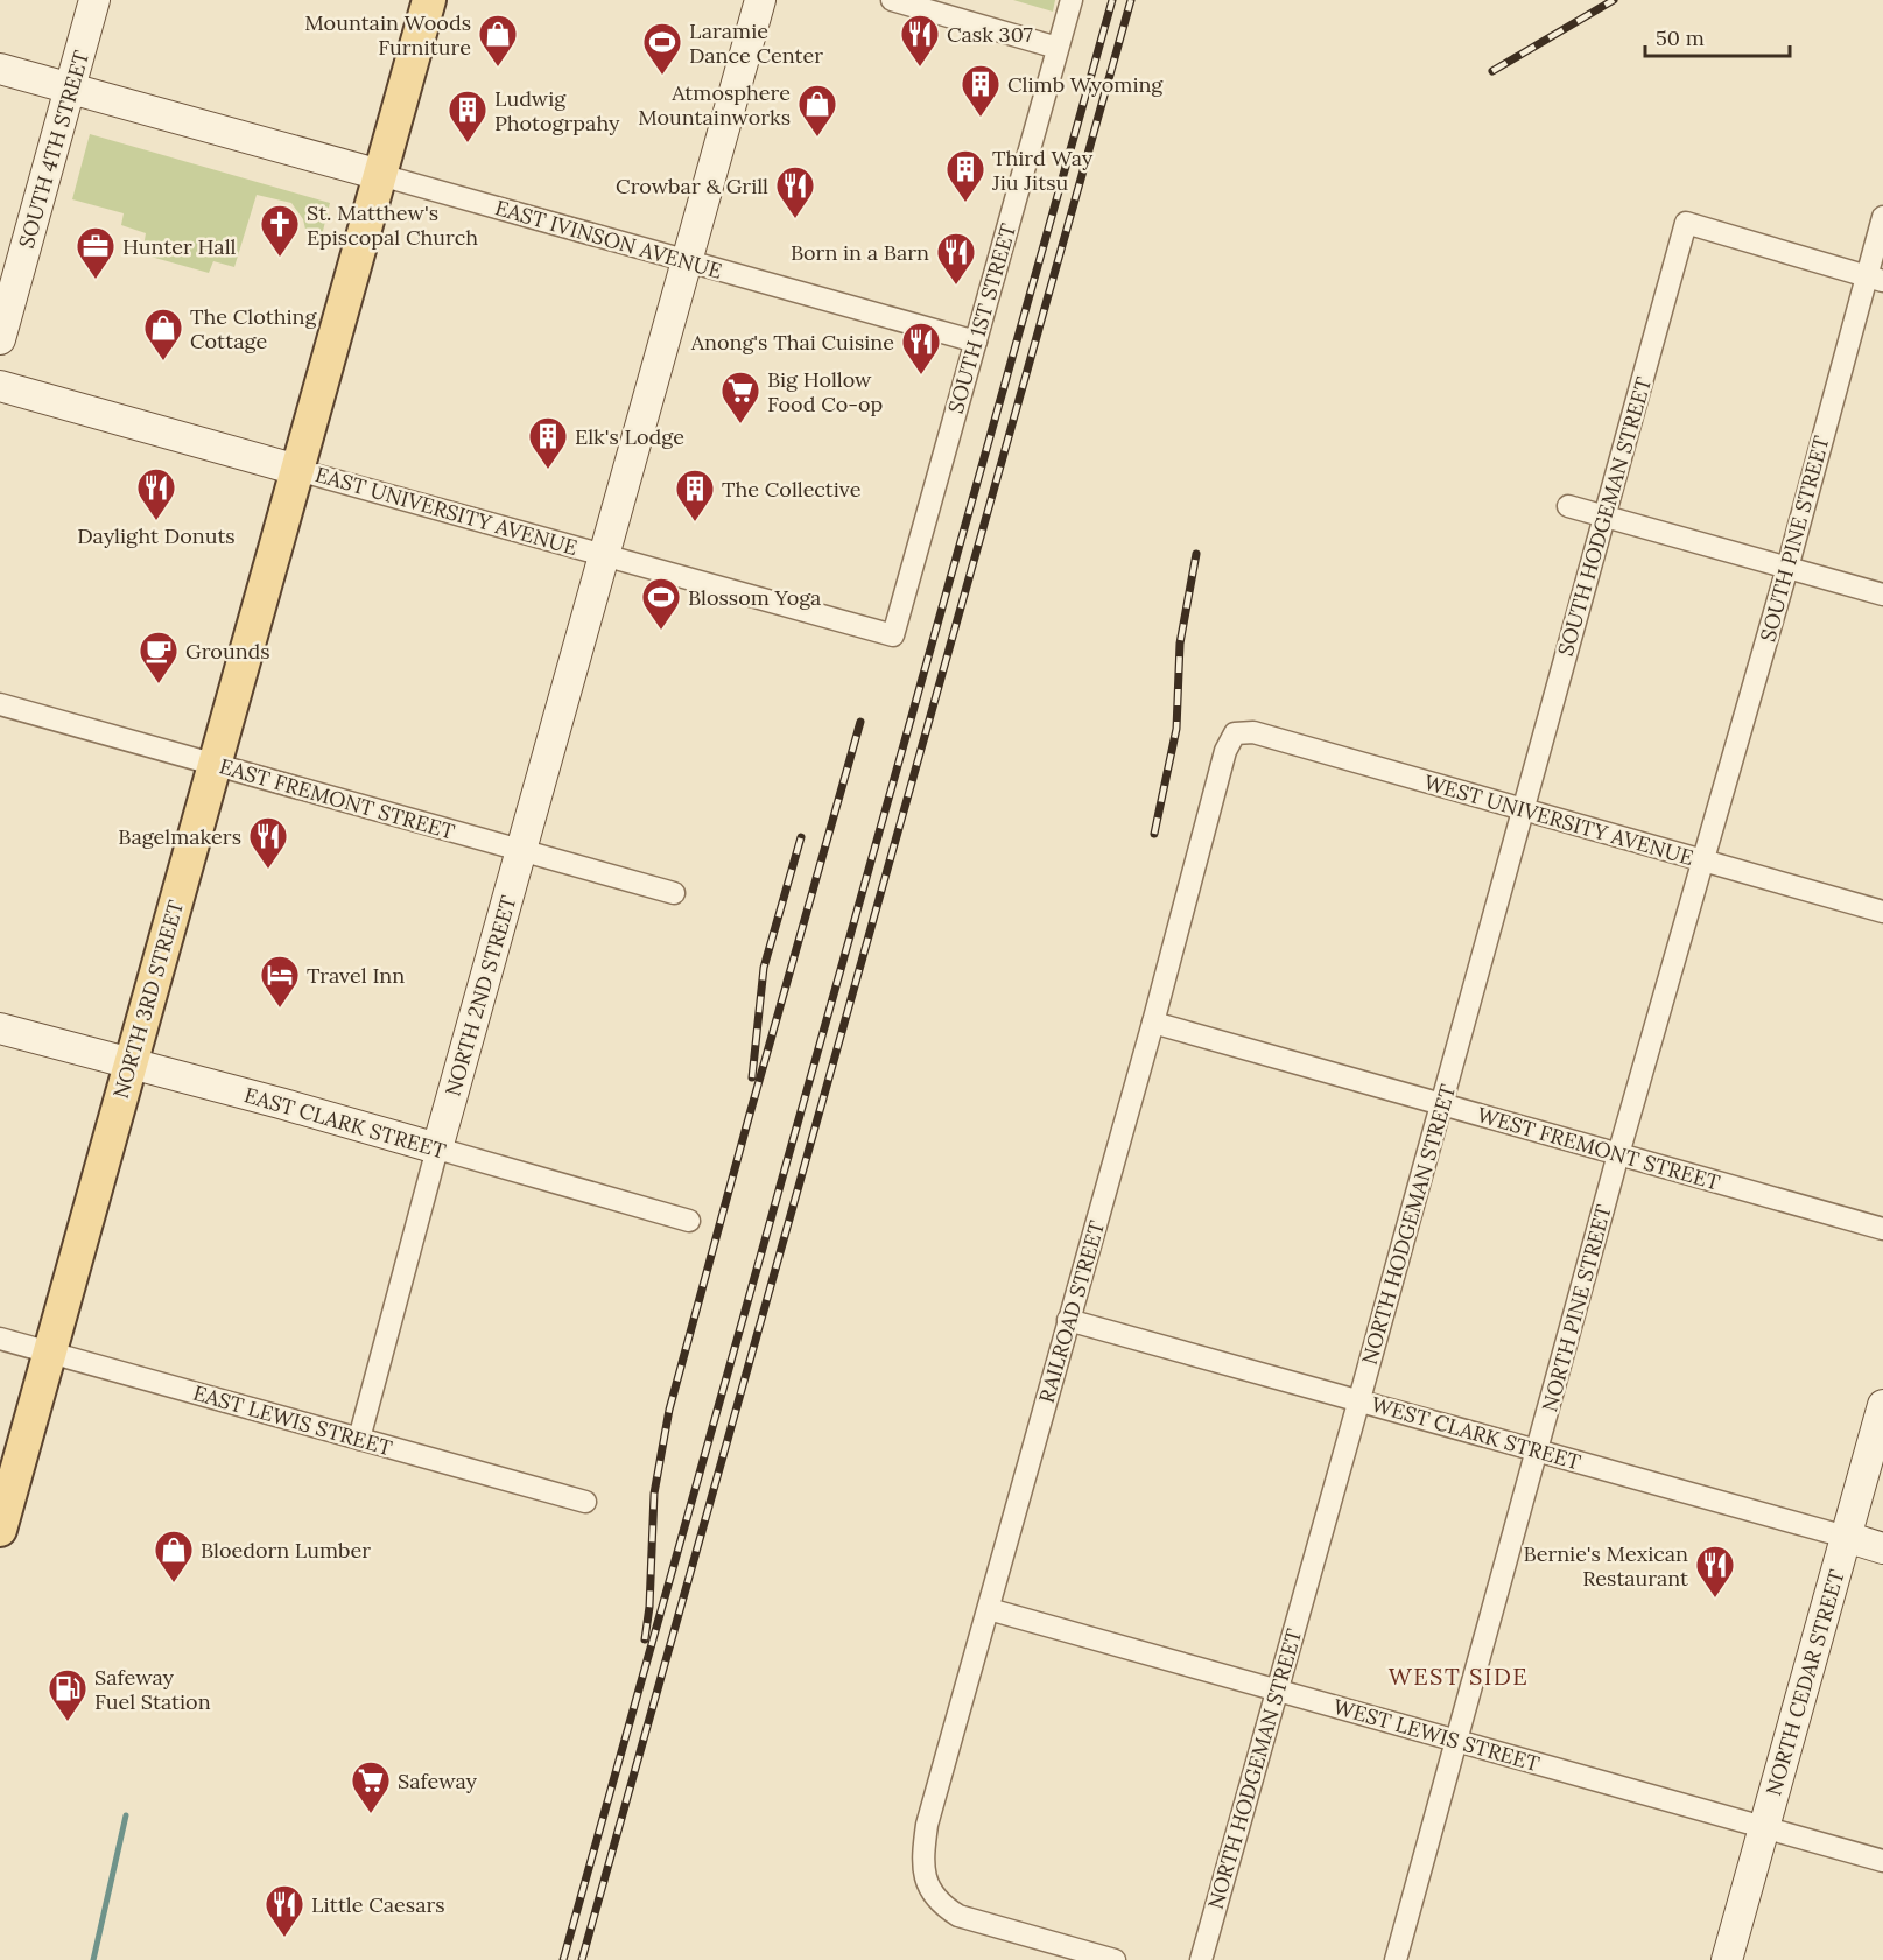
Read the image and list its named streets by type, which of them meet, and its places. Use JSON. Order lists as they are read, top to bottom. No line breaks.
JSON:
{"streets":{"main road":["NORTH 3RD STREET"],"street":["SOUTH 4TH STREET","EAST IVINSON AVENUE","SOUTH 1ST STREET","EAST UNIVERSITY AVENUE","SOUTH HODGEMAN STREET","SOUTH PINE STREET","EAST FREMONT STREET","WEST UNIVERSITY AVENUE","NORTH 2ND STREET","EAST CLARK STREET","WEST FREMONT STREET","NORTH HODGEMAN STREET","NORTH PINE STREET","RAILROAD STREET","EAST LEWIS STREET","WEST CLARK STREET","NORTH CEDAR STREET","WEST LEWIS STREET"]},"crossings":[["SOUTH 4TH STREET","EAST IVINSON AVENUE"],["EAST IVINSON AVENUE","SOUTH 1ST STREET"],["EAST IVINSON AVENUE","NORTH 2ND STREET"],["EAST IVINSON AVENUE","NORTH 3RD STREET"],["SOUTH 1ST STREET","EAST UNIVERSITY AVENUE"],["EAST UNIVERSITY AVENUE","NORTH 2ND STREET"],["EAST UNIVERSITY AVENUE","NORTH 3RD STREET"],["SOUTH HODGEMAN STREET","SOUTH PINE STREET"],["SOUTH HODGEMAN STREET","WEST UNIVERSITY AVENUE"],["SOUTH HODGEMAN STREET","NORTH HODGEMAN STREET"],["SOUTH PINE STREET","WEST UNIVERSITY AVENUE"],["SOUTH PINE STREET","NORTH PINE STREET"],["EAST FREMONT STREET","NORTH 2ND STREET"],["EAST FREMONT STREET","NORTH 3RD STREET"],["WEST UNIVERSITY AVENUE","NORTH HODGEMAN STREET"],["WEST UNIVERSITY AVENUE","NORTH PINE STREET"],["WEST UNIVERSITY AVENUE","RAILROAD STREET"],["NORTH 2ND STREET","EAST CLARK STREET"],["NORTH 2ND STREET","EAST LEWIS STREET"],["NORTH 3RD STREET","EAST CLARK STREET"],["NORTH 3RD STREET","EAST LEWIS STREET"],["WEST FREMONT STREET","NORTH HODGEMAN STREET"],["WEST FREMONT STREET","NORTH PINE STREET"],["WEST FREMONT STREET","RAILROAD STREET"],["NORTH HODGEMAN STREET","WEST CLARK STREET"],["NORTH HODGEMAN STREET","WEST LEWIS STREET"],["NORTH PINE STREET","WEST CLARK STREET"],["NORTH PINE STREET","WEST LEWIS STREET"],["RAILROAD STREET","WEST CLARK STREET"],["RAILROAD STREET","WEST LEWIS STREET"],["WEST CLARK STREET","NORTH CEDAR STREET"],["NORTH CEDAR STREET","WEST LEWIS STREET"]],"districts":["WEST SIDE"],"places":{"shop":["Mountain Woods Furniture","Atmosphere Mountainworks","The Clothing Cottage","Bloedorn Lumber"],"restaurant":["Cask 307","Crowbar & Grill","Born in a Barn","Anong's Thai Cuisine","Daylight Donuts","Bagelmakers","Bernie's Mexican Restaurant","Little Caesars"],"sports":["Laramie Dance Center","Blossom Yoga"],"building":["Climb Wyoming","Ludwig Photogrpahy","Third Way Jiu Jitsu","Elk's Lodge","The Collective"],"church":["St. Matthew's Episcopal Church"],"office":["Hunter Hall"],"supermarket":["Big Hollow Food Co-op","Safeway"],"cafe":["Grounds"],"hotel":["Travel Inn"],"fuel station":["Safeway Fuel Station"]},"scale_bar":"50 m"}
